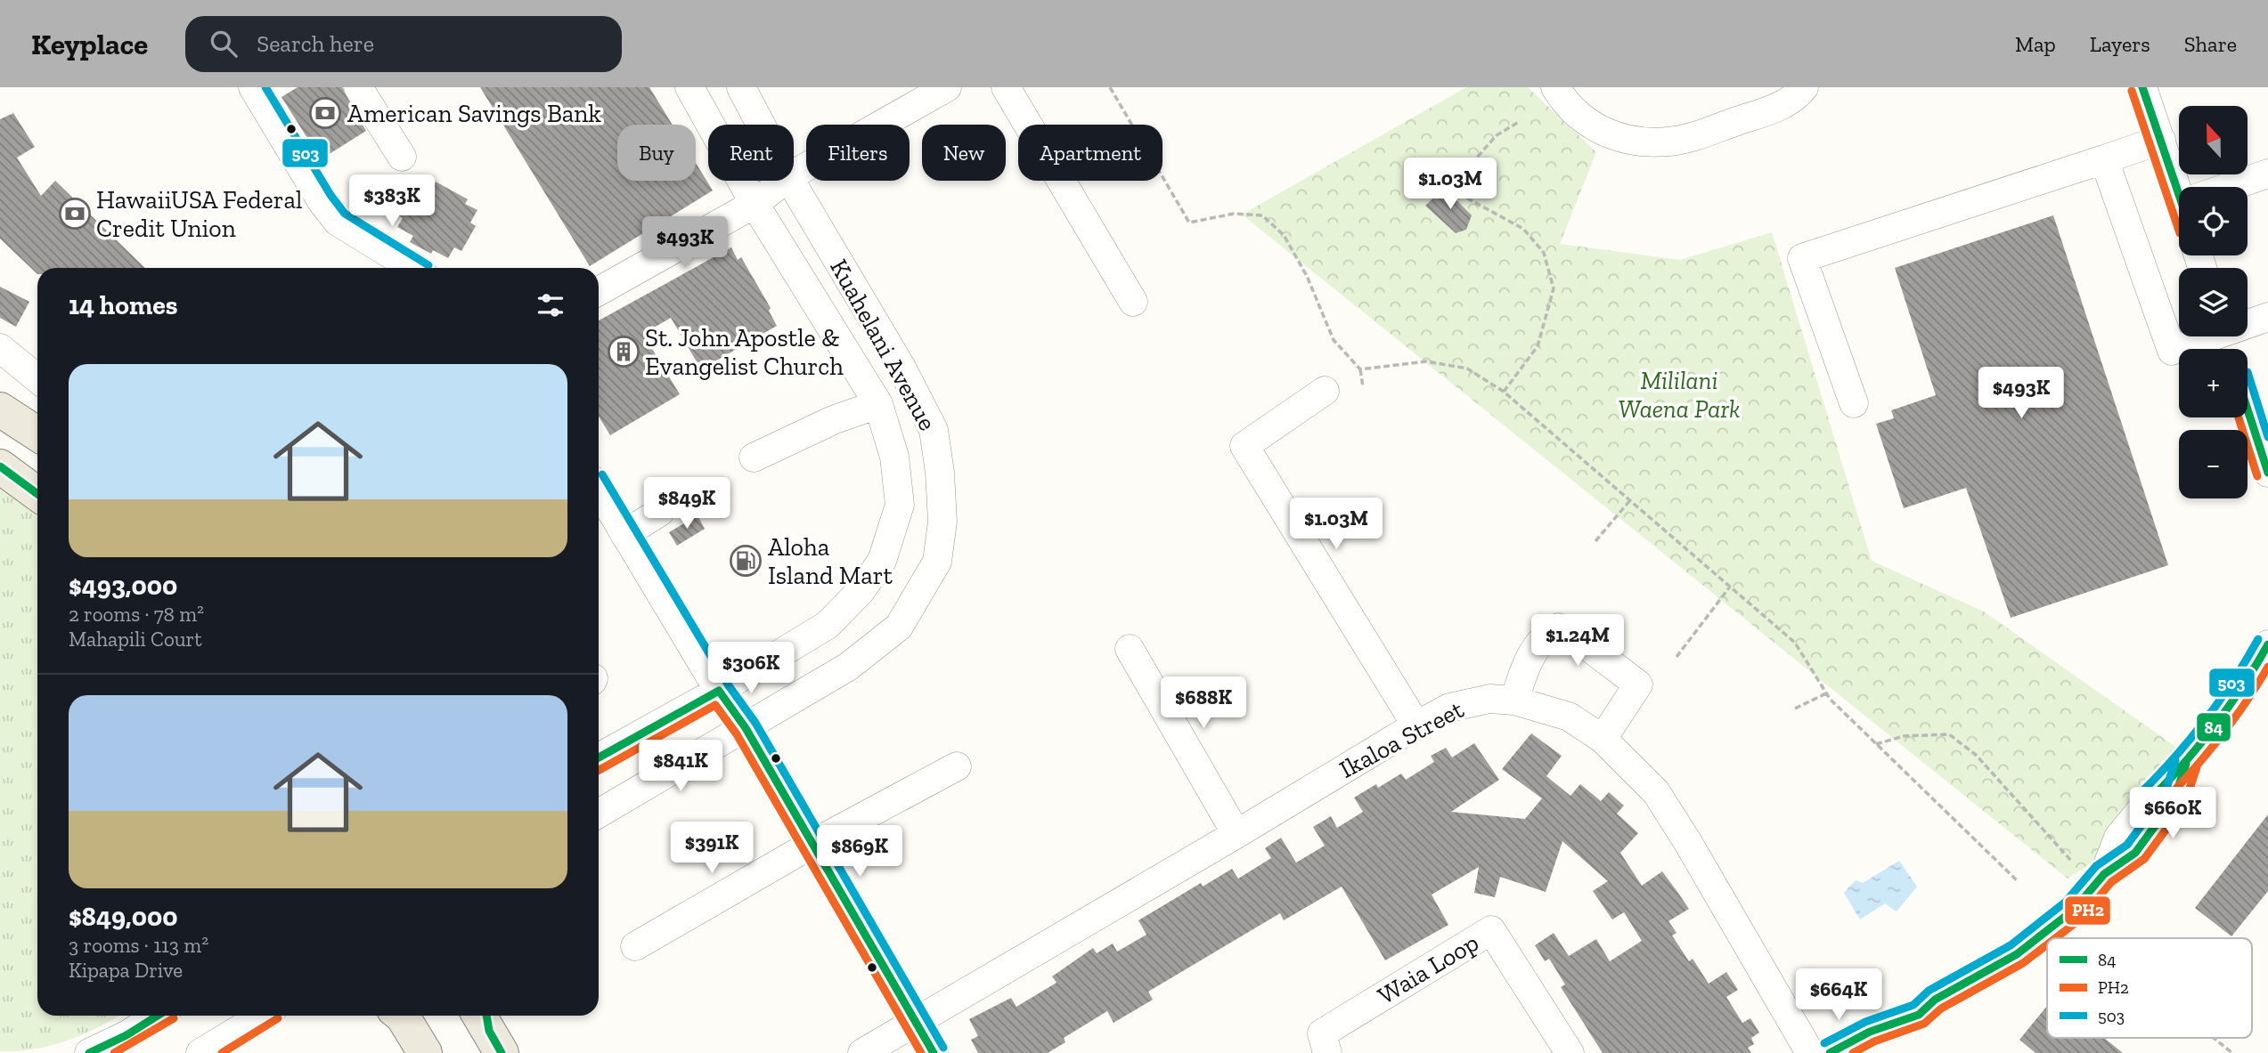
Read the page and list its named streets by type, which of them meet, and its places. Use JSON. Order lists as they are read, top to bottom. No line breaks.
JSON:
{"streets":{"street":["Kuahelani Avenue","Ikaloa Street","Waia Loop"]},"parks":["Mililani Waena Park"],"places":{"bank":["American Savings Bank","HawaiiUSA Federal Credit Union"],"building":["St. John Apostle & Evangelist Church"],"fuel station":["Aloha Island Mart"]},"lines":["transit line 84","transit line 503","transit line PH2"],"legend":["84","PH2","503"],"north":"top","page":{"header":"Keyplace","search":"Search here","nav":["Map","Layers","Share"],"map_buttons":["+","−"],"chip":["Buy","Rent","Filters","New","Apartment"],"price":["$1.03M","$383K","$493K","$493K","$849K","$1.03M","$1.24M","$306K","$688K","$841K","$660K","$391K","$869K","$664K"],"heading":"14 homes","list":[{"name":"$493,000","note":"2 rooms · 78 m² · Mahapili Court"},{"name":"$849,000","note":"3 rooms · 113 m² · Kipapa Drive"}]}}
